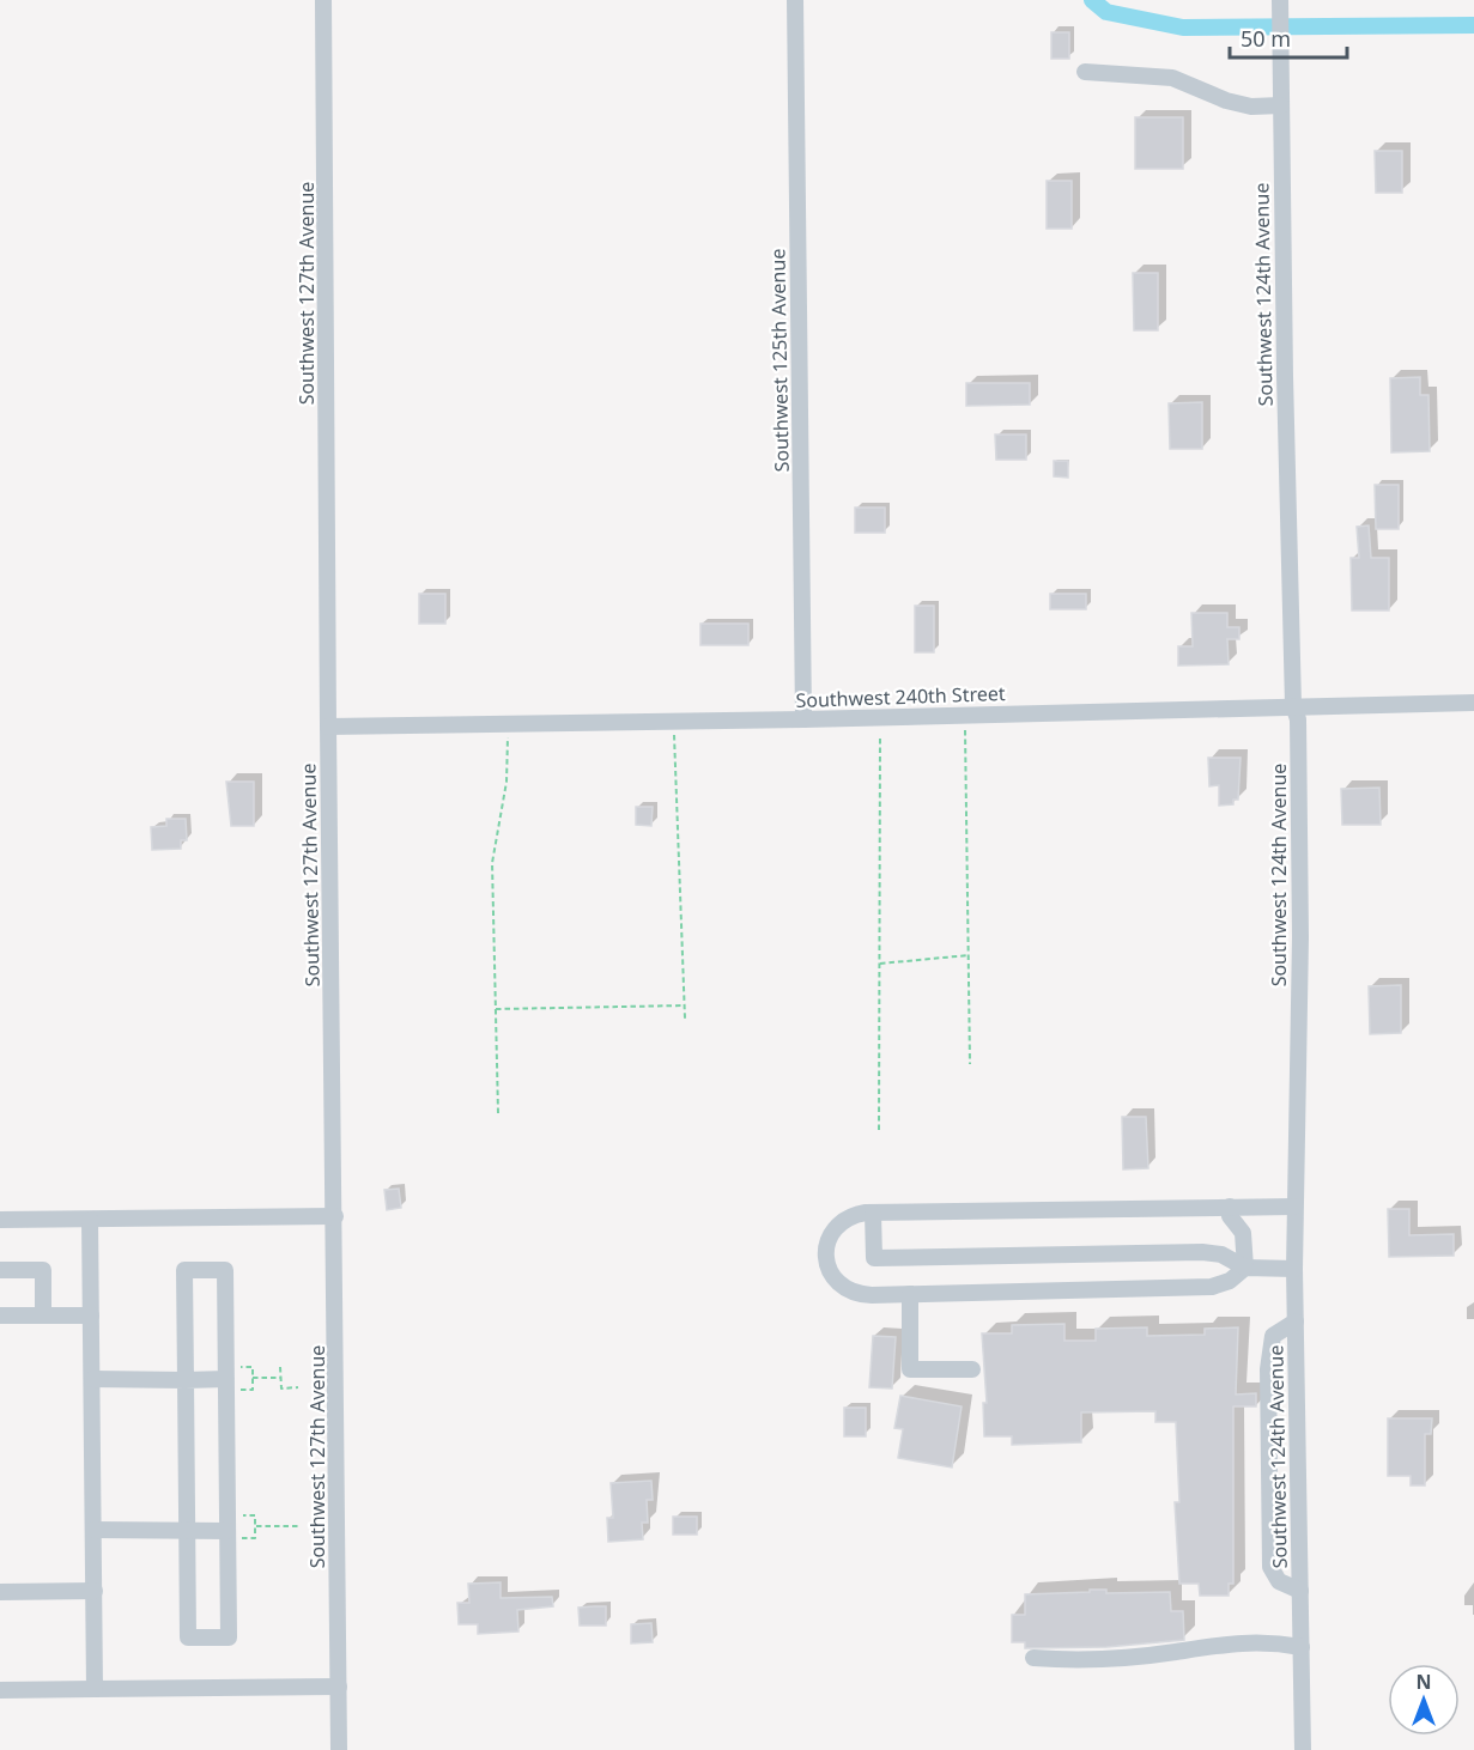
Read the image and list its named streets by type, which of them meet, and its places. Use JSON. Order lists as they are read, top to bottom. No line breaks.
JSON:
{"streets":{"street":["Southwest 127th Avenue","Southwest 124th Avenue","Southwest 125th Avenue","Southwest 240th Street"]},"crossings":[["Southwest 127th Avenue","Southwest 240th Street"],["Southwest 124th Avenue","Southwest 240th Street"],["Southwest 125th Avenue","Southwest 240th Street"]],"scale_bar":"50 m","north":"top"}
